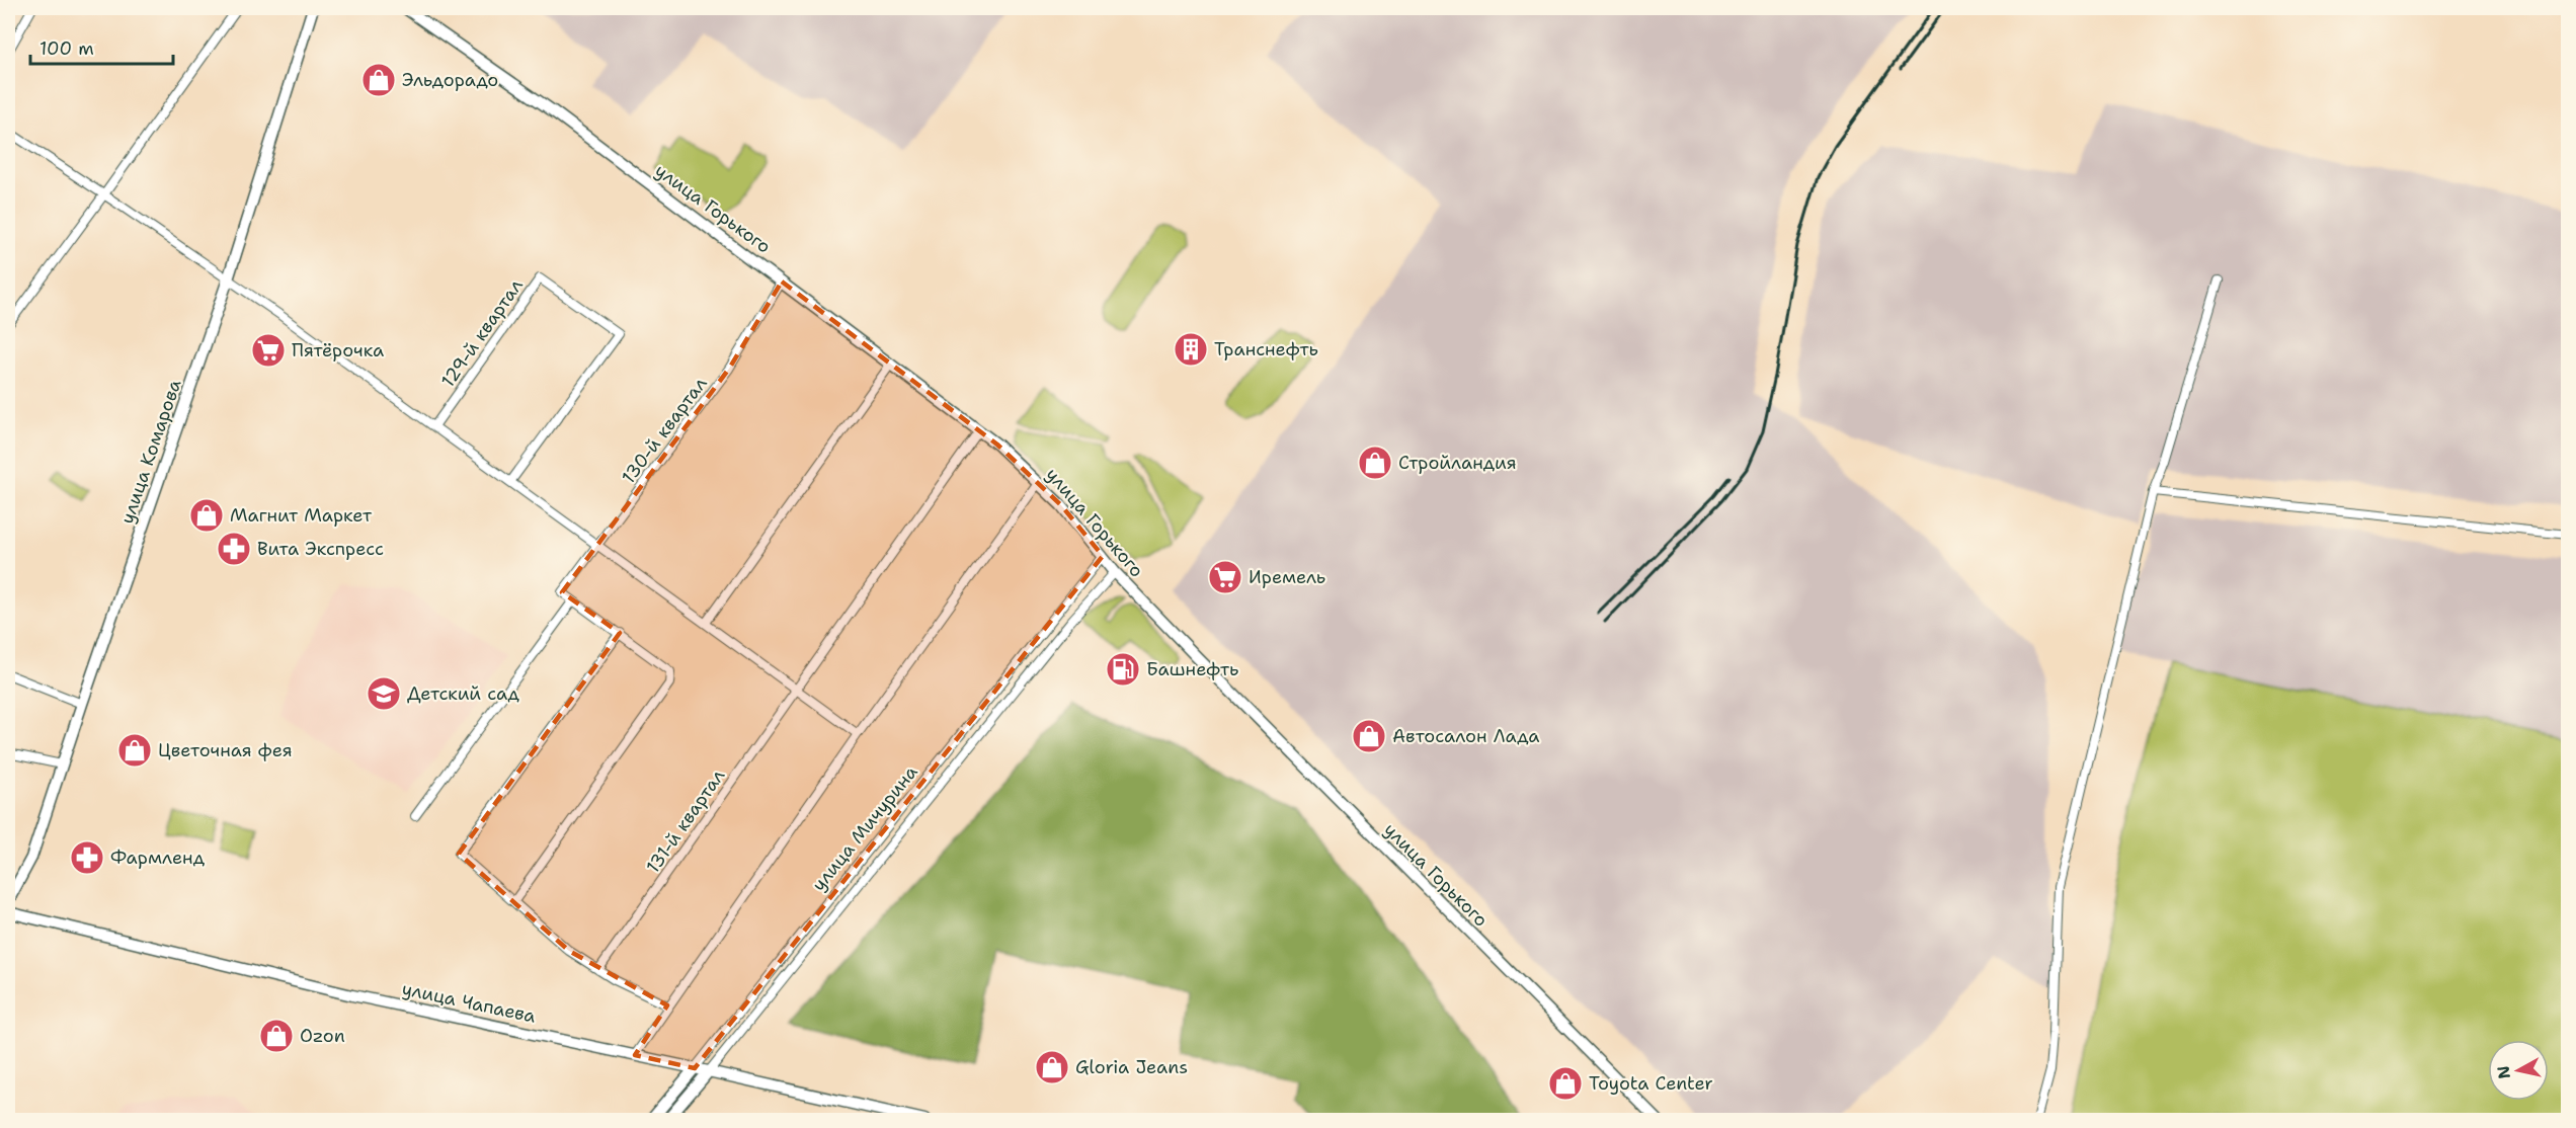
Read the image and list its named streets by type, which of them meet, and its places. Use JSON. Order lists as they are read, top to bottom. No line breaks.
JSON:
{"streets":{"main road":["улица Горького","улица Комарова","улица Мичурина","улица Чапаева"],"street":["129-й квартал","130-й квартал","131-й квартал"]},"crossings":[["улица Горького","130-й квартал"],["улица Горького","улица Мичурина"],["улица Мичурина","улица Чапаева"]],"places":{"shop":["Эльдорадо","Стройландия","Магнит Маркет","Автосалон Лада","Цветочная фея","Ozon","Gloria Jeans","Toyota Center"],"building":["Транснефть"],"supermarket":["Пятёрочка","Иремель"],"pharmacy":["Вита Экспресс","Фармленд"],"fuel station":["Башнефть"],"school or university":["Детский сад"]},"scale_bar":"100 m","north":"left"}
